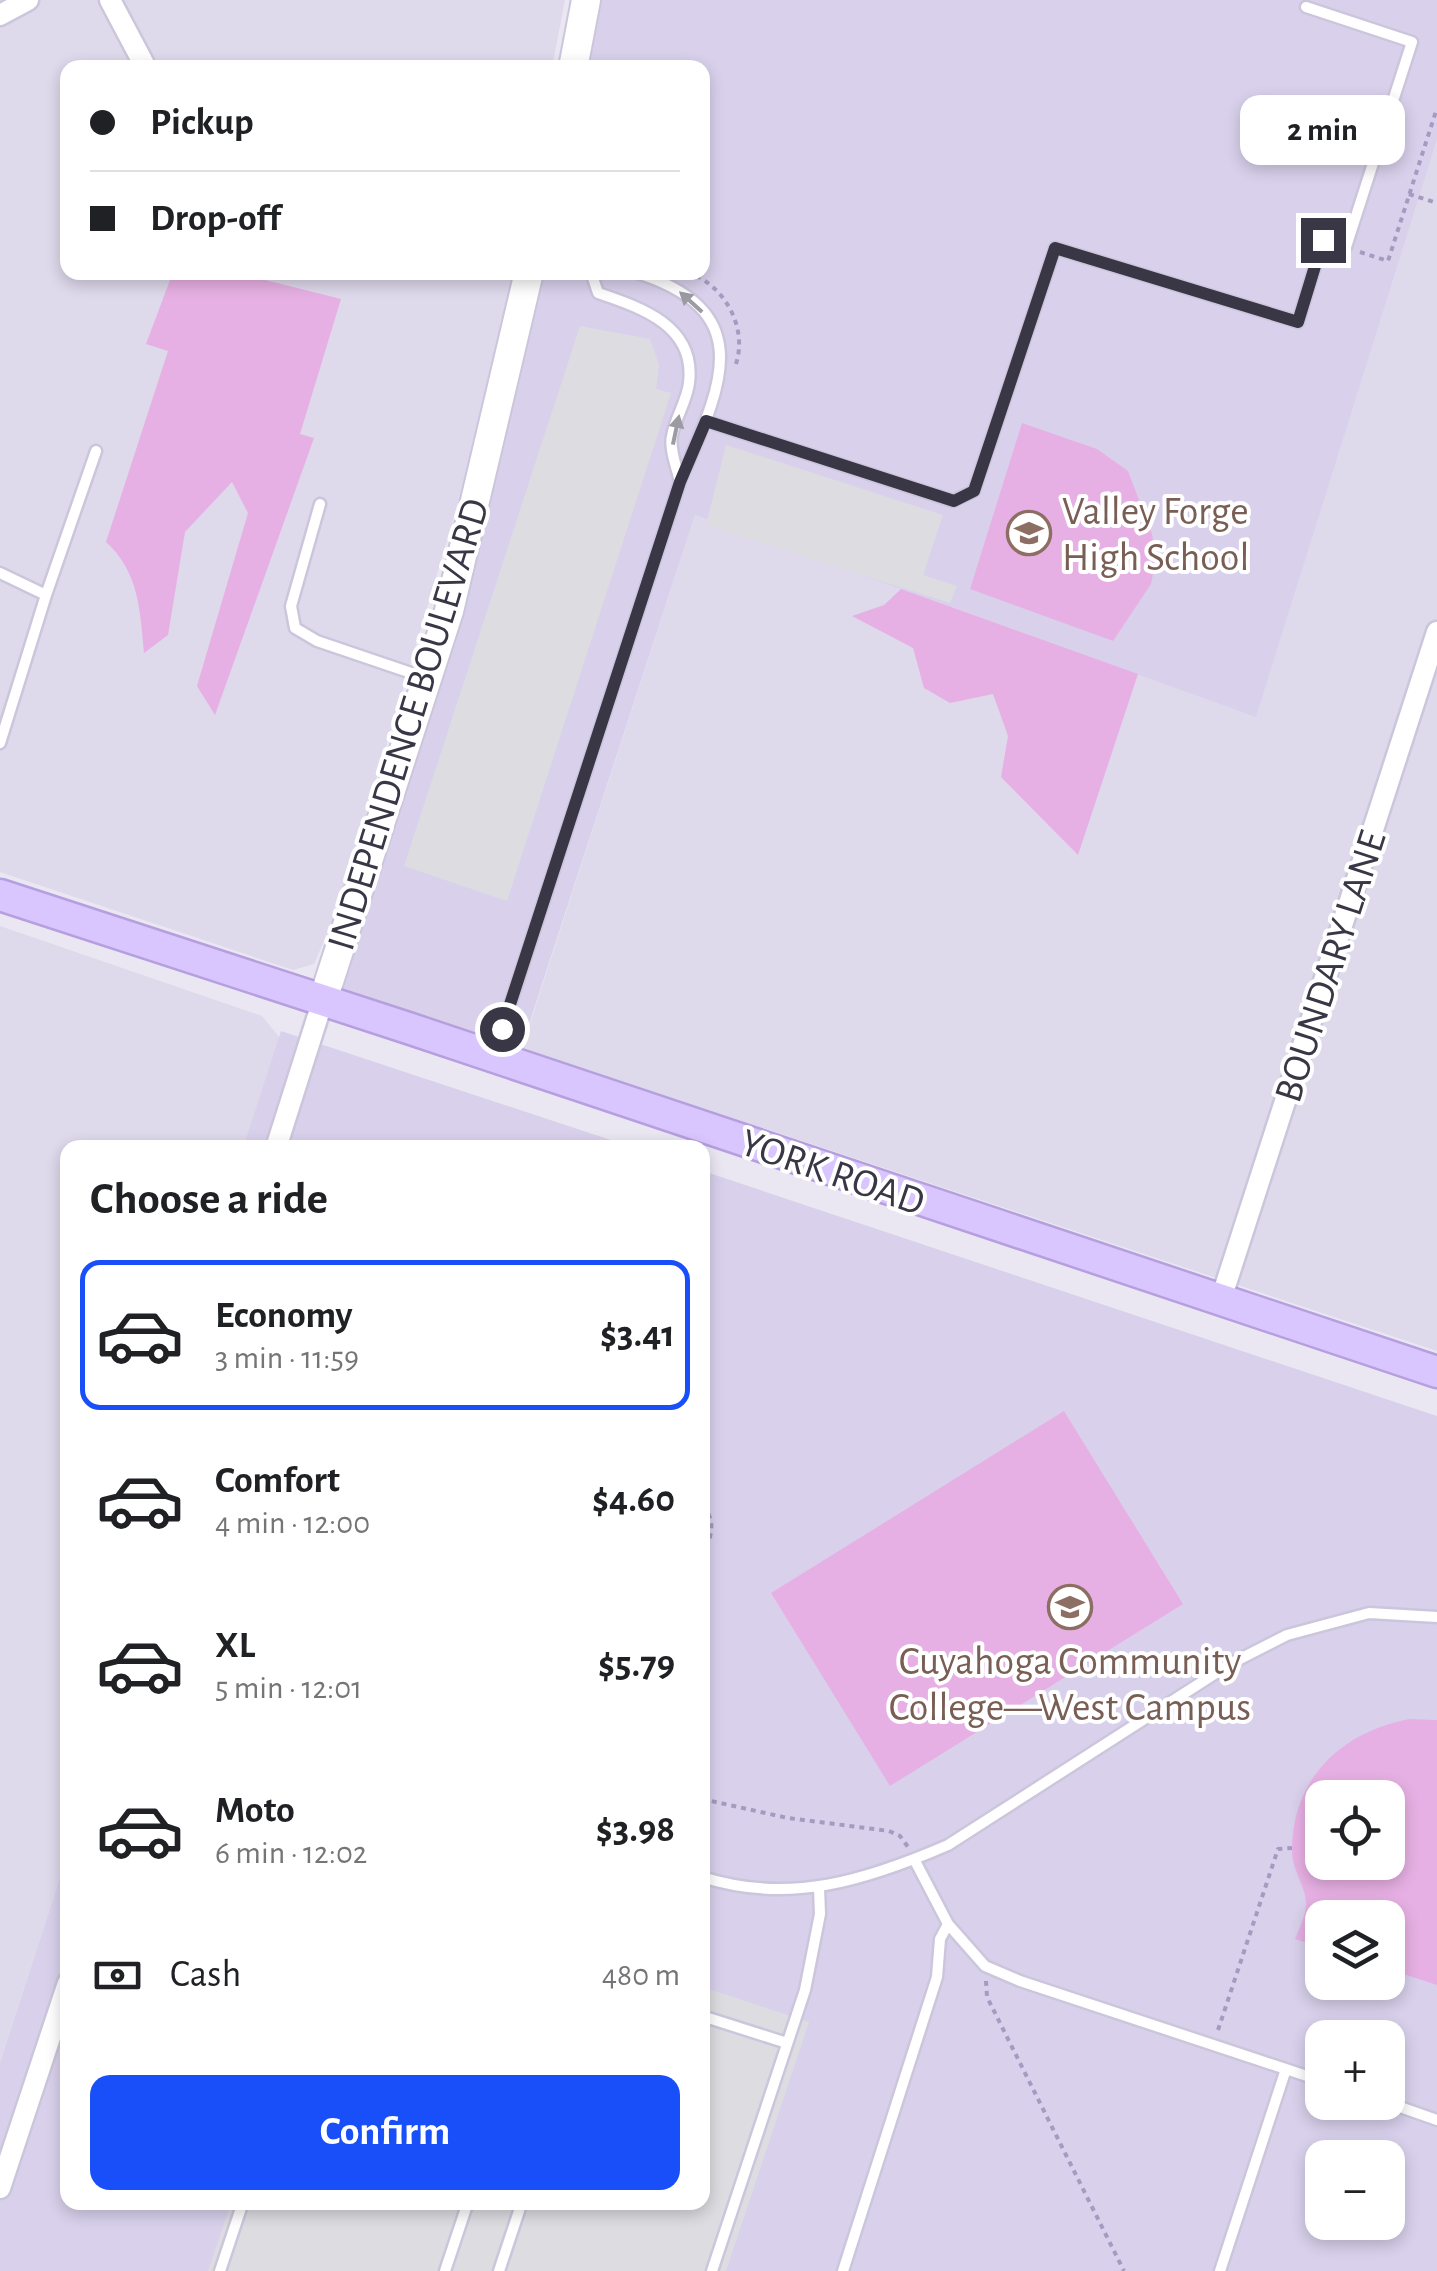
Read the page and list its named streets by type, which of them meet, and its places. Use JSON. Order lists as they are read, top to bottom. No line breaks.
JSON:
{"streets":{"main road":["YORK ROAD"],"street":["INDEPENDENCE BOULEVARD","BOUNDARY LANE"]},"crossings":[["INDEPENDENCE BOULEVARD","YORK ROAD"],["BOUNDARY LANE","YORK ROAD"]],"places":{"school or university":["Valley Forge High School","Cuyahoga Community College—West Campus"]},"page":{"banner":["Pickup","Drop-off"],"bubble":"2 min","heading":"Choose a ride","list":[{"name":"Economy","note":"3 min · 11:59","value":"$3.41"},{"name":"Comfort","note":"4 min · 12:00","value":"$4.60"},{"name":"XL","note":"5 min · 12:01","value":"$5.79"},{"name":"Moto","note":"6 min · 12:02","value":"$3.98"}],"map_buttons":["+","−"],"pay":["Cash","480 m"],"buttons":"Confirm"}}
